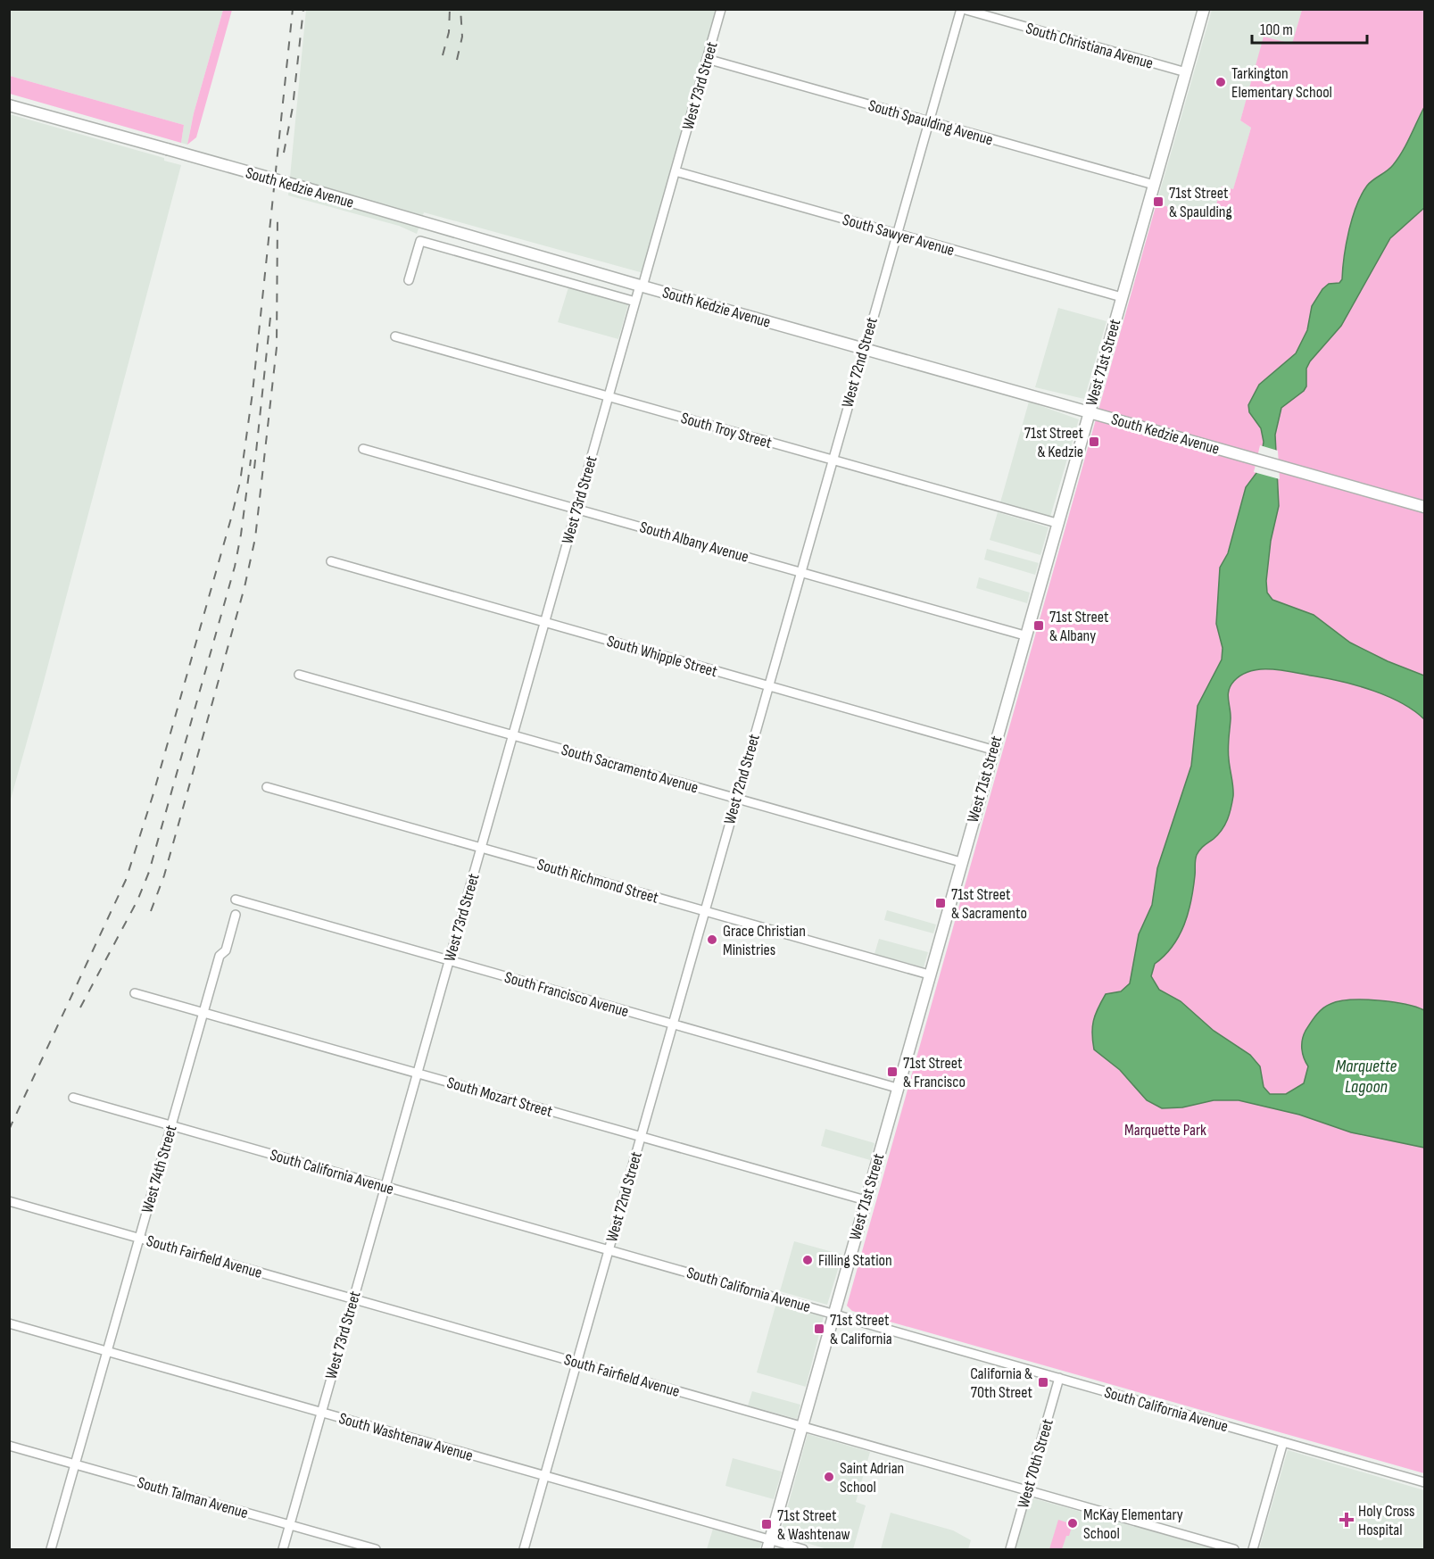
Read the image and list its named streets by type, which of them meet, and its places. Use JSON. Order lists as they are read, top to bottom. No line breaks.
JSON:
{"streets":{"main road":["South Kedzie Avenue","West 71st Street"],"street":["South Christiana Avenue","West 73rd Street","South Spaulding Avenue","South Sawyer Avenue","West 72nd Street","South Troy Street","South Albany Avenue","South Whipple Street","South Sacramento Avenue","South Richmond Street","South Francisco Avenue","South Mozart Street","West 74th Street","South California Avenue","South Fairfield Avenue","South Washtenaw Avenue","West 70th Street","South Talman Avenue"]},"crossings":[["South Christiana Avenue","West 72nd Street"],["South Christiana Avenue","West 71st Street"],["West 73rd Street","South Spaulding Avenue"],["West 73rd Street","South Kedzie Avenue"],["West 73rd Street","South Sawyer Avenue"],["West 73rd Street","South Troy Street"],["West 73rd Street","South Albany Avenue"],["West 73rd Street","South Whipple Street"],["West 73rd Street","South Sacramento Avenue"],["West 73rd Street","South Richmond Street"],["West 73rd Street","South Francisco Avenue"],["West 73rd Street","South Mozart Street"],["West 73rd Street","South California Avenue"],["West 73rd Street","South Fairfield Avenue"],["West 73rd Street","South Washtenaw Avenue"],["West 73rd Street","South Talman Avenue"],["South Spaulding Avenue","West 72nd Street"],["South Spaulding Avenue","West 71st Street"],["South Kedzie Avenue","West 72nd Street"],["South Kedzie Avenue","West 71st Street"],["South Sawyer Avenue","West 72nd Street"],["South Sawyer Avenue","West 71st Street"],["West 72nd Street","South Troy Street"],["West 72nd Street","South Albany Avenue"],["West 72nd Street","South Whipple Street"],["West 72nd Street","South Sacramento Avenue"],["West 72nd Street","South Richmond Street"],["West 72nd Street","South Francisco Avenue"],["West 72nd Street","South Mozart Street"],["West 72nd Street","South California Avenue"],["West 72nd Street","South Fairfield Avenue"],["West 72nd Street","South Washtenaw Avenue"],["West 71st Street","South Troy Street"],["West 71st Street","South Albany Avenue"],["West 71st Street","South Whipple Street"],["West 71st Street","South Sacramento Avenue"],["West 71st Street","South Richmond Street"],["West 71st Street","South Francisco Avenue"],["West 71st Street","South Mozart Street"],["West 71st Street","South California Avenue"],["West 71st Street","South Fairfield Avenue"],["West 71st Street","South Washtenaw Avenue"],["South Mozart Street","West 74th Street"],["West 74th Street","South California Avenue"],["West 74th Street","South Fairfield Avenue"],["West 74th Street","South Washtenaw Avenue"],["West 74th Street","South Talman Avenue"],["South California Avenue","West 70th Street"],["South Fairfield Avenue","West 70th Street"]],"water":["Marquette Lagoon"],"parks":["Marquette Park"],"places":{"other":["Tarkington Elementary School","Grace Christian Ministries","Filling Station","Saint Adrian School","McKay Elementary School"],"transit":["71st Street & Spaulding","71st Street & Kedzie","71st Street & Albany","71st Street & Sacramento","71st Street & Francisco","71st Street & California","California & 70th Street","71st Street & Washtenaw"],"health":["Holy Cross Hospital"]},"scale_bar":"100 m"}
